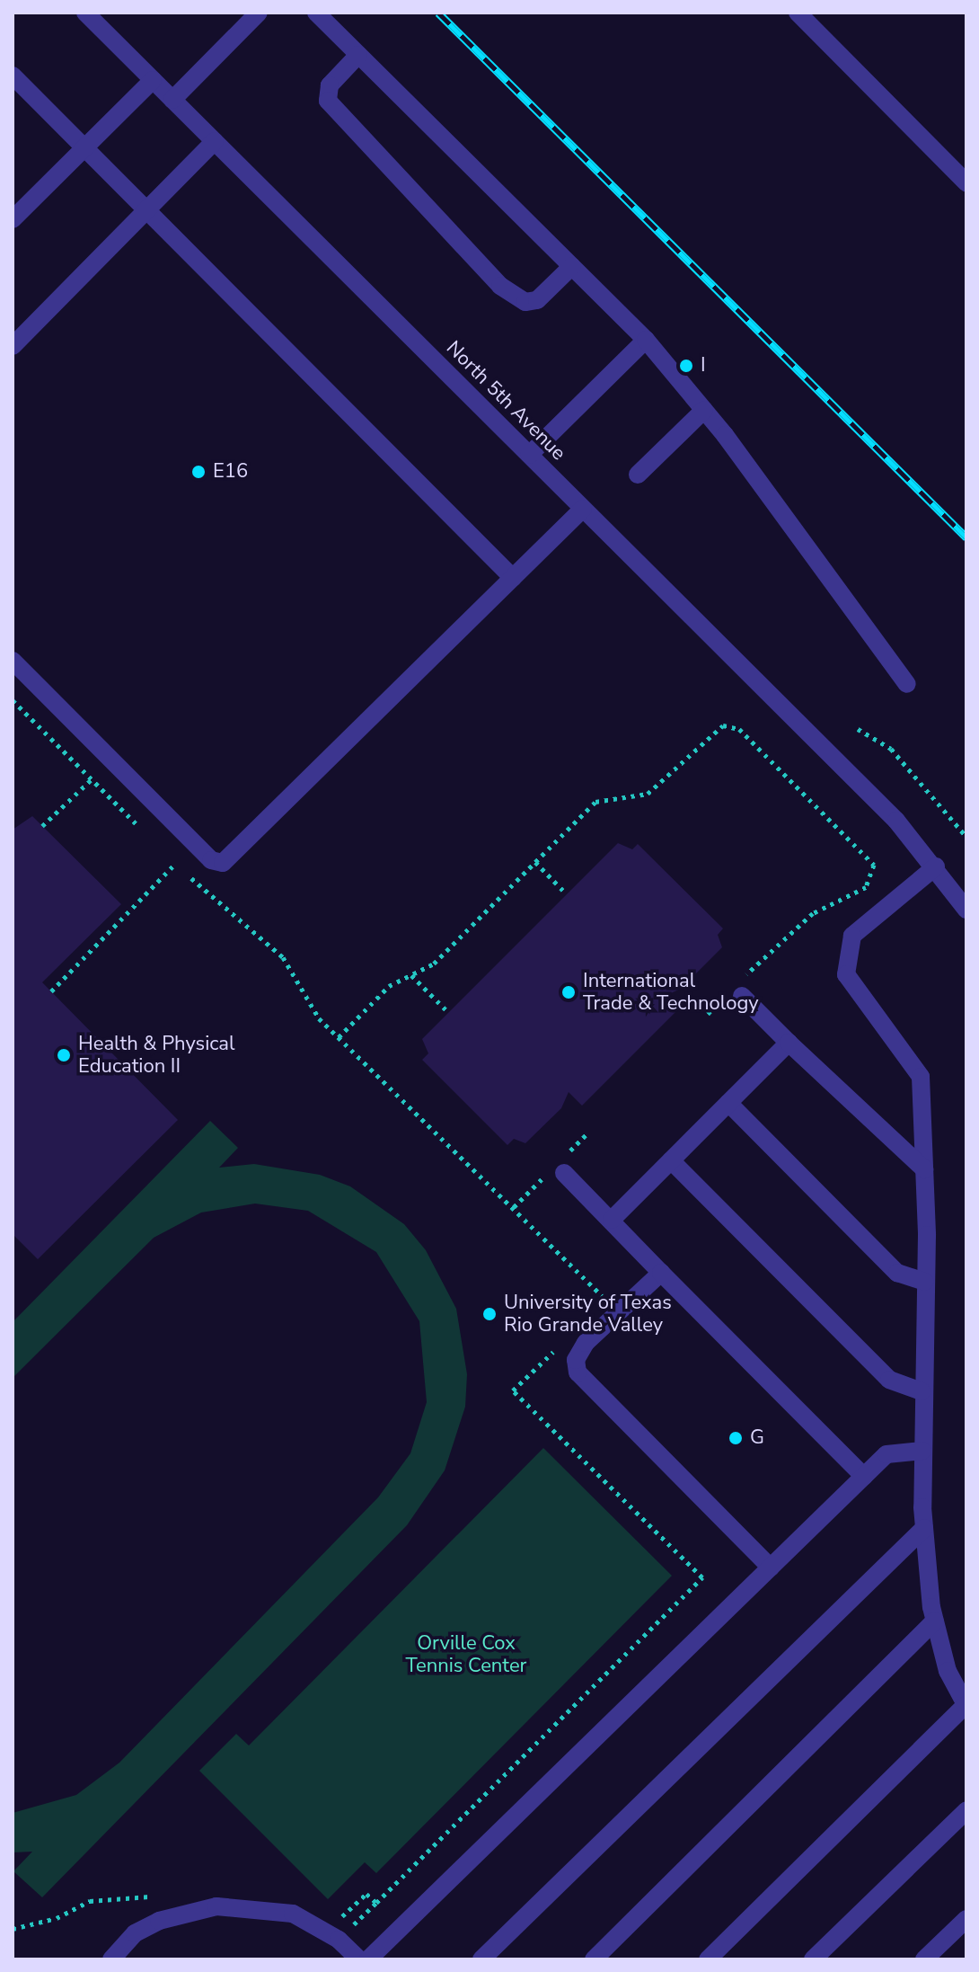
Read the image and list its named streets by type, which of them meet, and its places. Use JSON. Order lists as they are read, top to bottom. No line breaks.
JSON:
{"streets":{"street":["North 5th Avenue"]},"parks":["Orville Cox Tennis Center"],"places":["I","E16","International Trade & Technology","Health & Physical Education II","University of Texas Rio Grande Valley","G"]}
